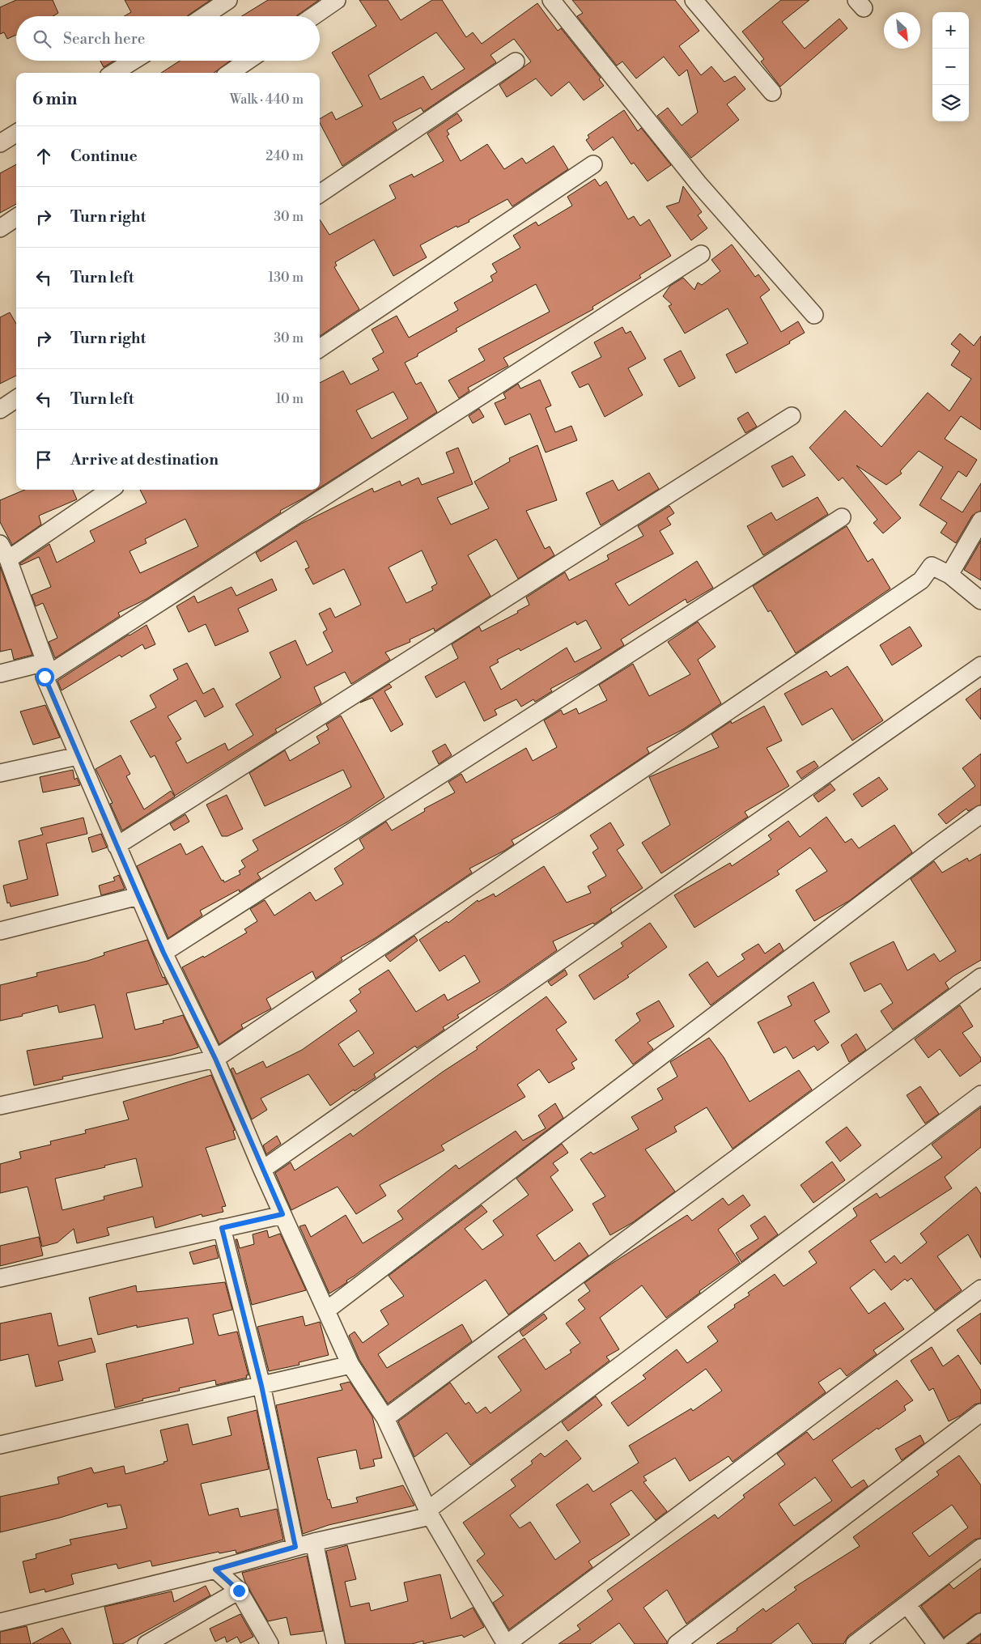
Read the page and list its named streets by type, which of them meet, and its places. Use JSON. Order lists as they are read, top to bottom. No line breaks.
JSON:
{"north":"bottom right","page":{"map_buttons":["+","−"],"search":"Search here","heading":["6 min","Walk · 440 m"],"list":[["Continue","240 m"],["Turn right","30 m"],["Turn left","130 m"],["Turn right","30 m"],["Turn left","10 m"],"Arrive at destination"]}}
